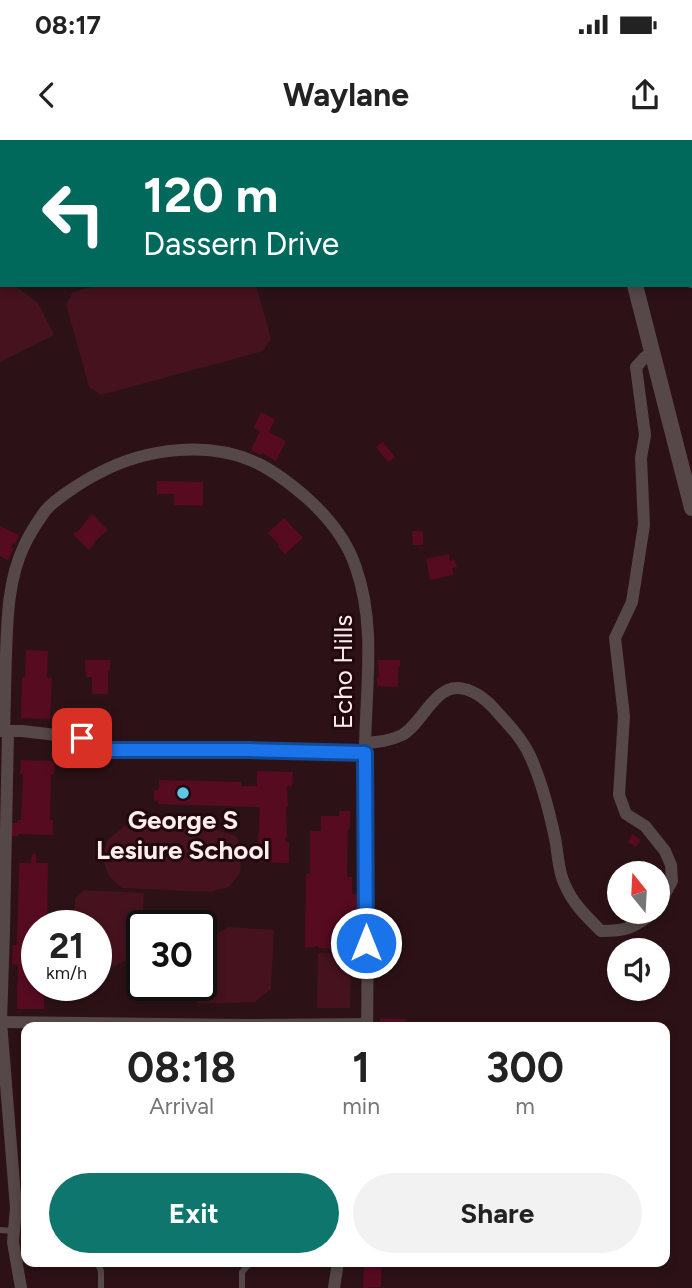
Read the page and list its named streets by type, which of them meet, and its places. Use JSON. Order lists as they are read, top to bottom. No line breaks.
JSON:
{"streets":{"street":["Echo Hills"]},"places":["George S Lesiure School"],"north":"top","page":{"status":"08:17","header":"Waylane","turn":["120 m","Dassern Drive"],"speed":"21 km/h","limit":"30","eta":["08:18","Arrival","1","min","300","m"],"buttons":["Exit","Share"]}}
